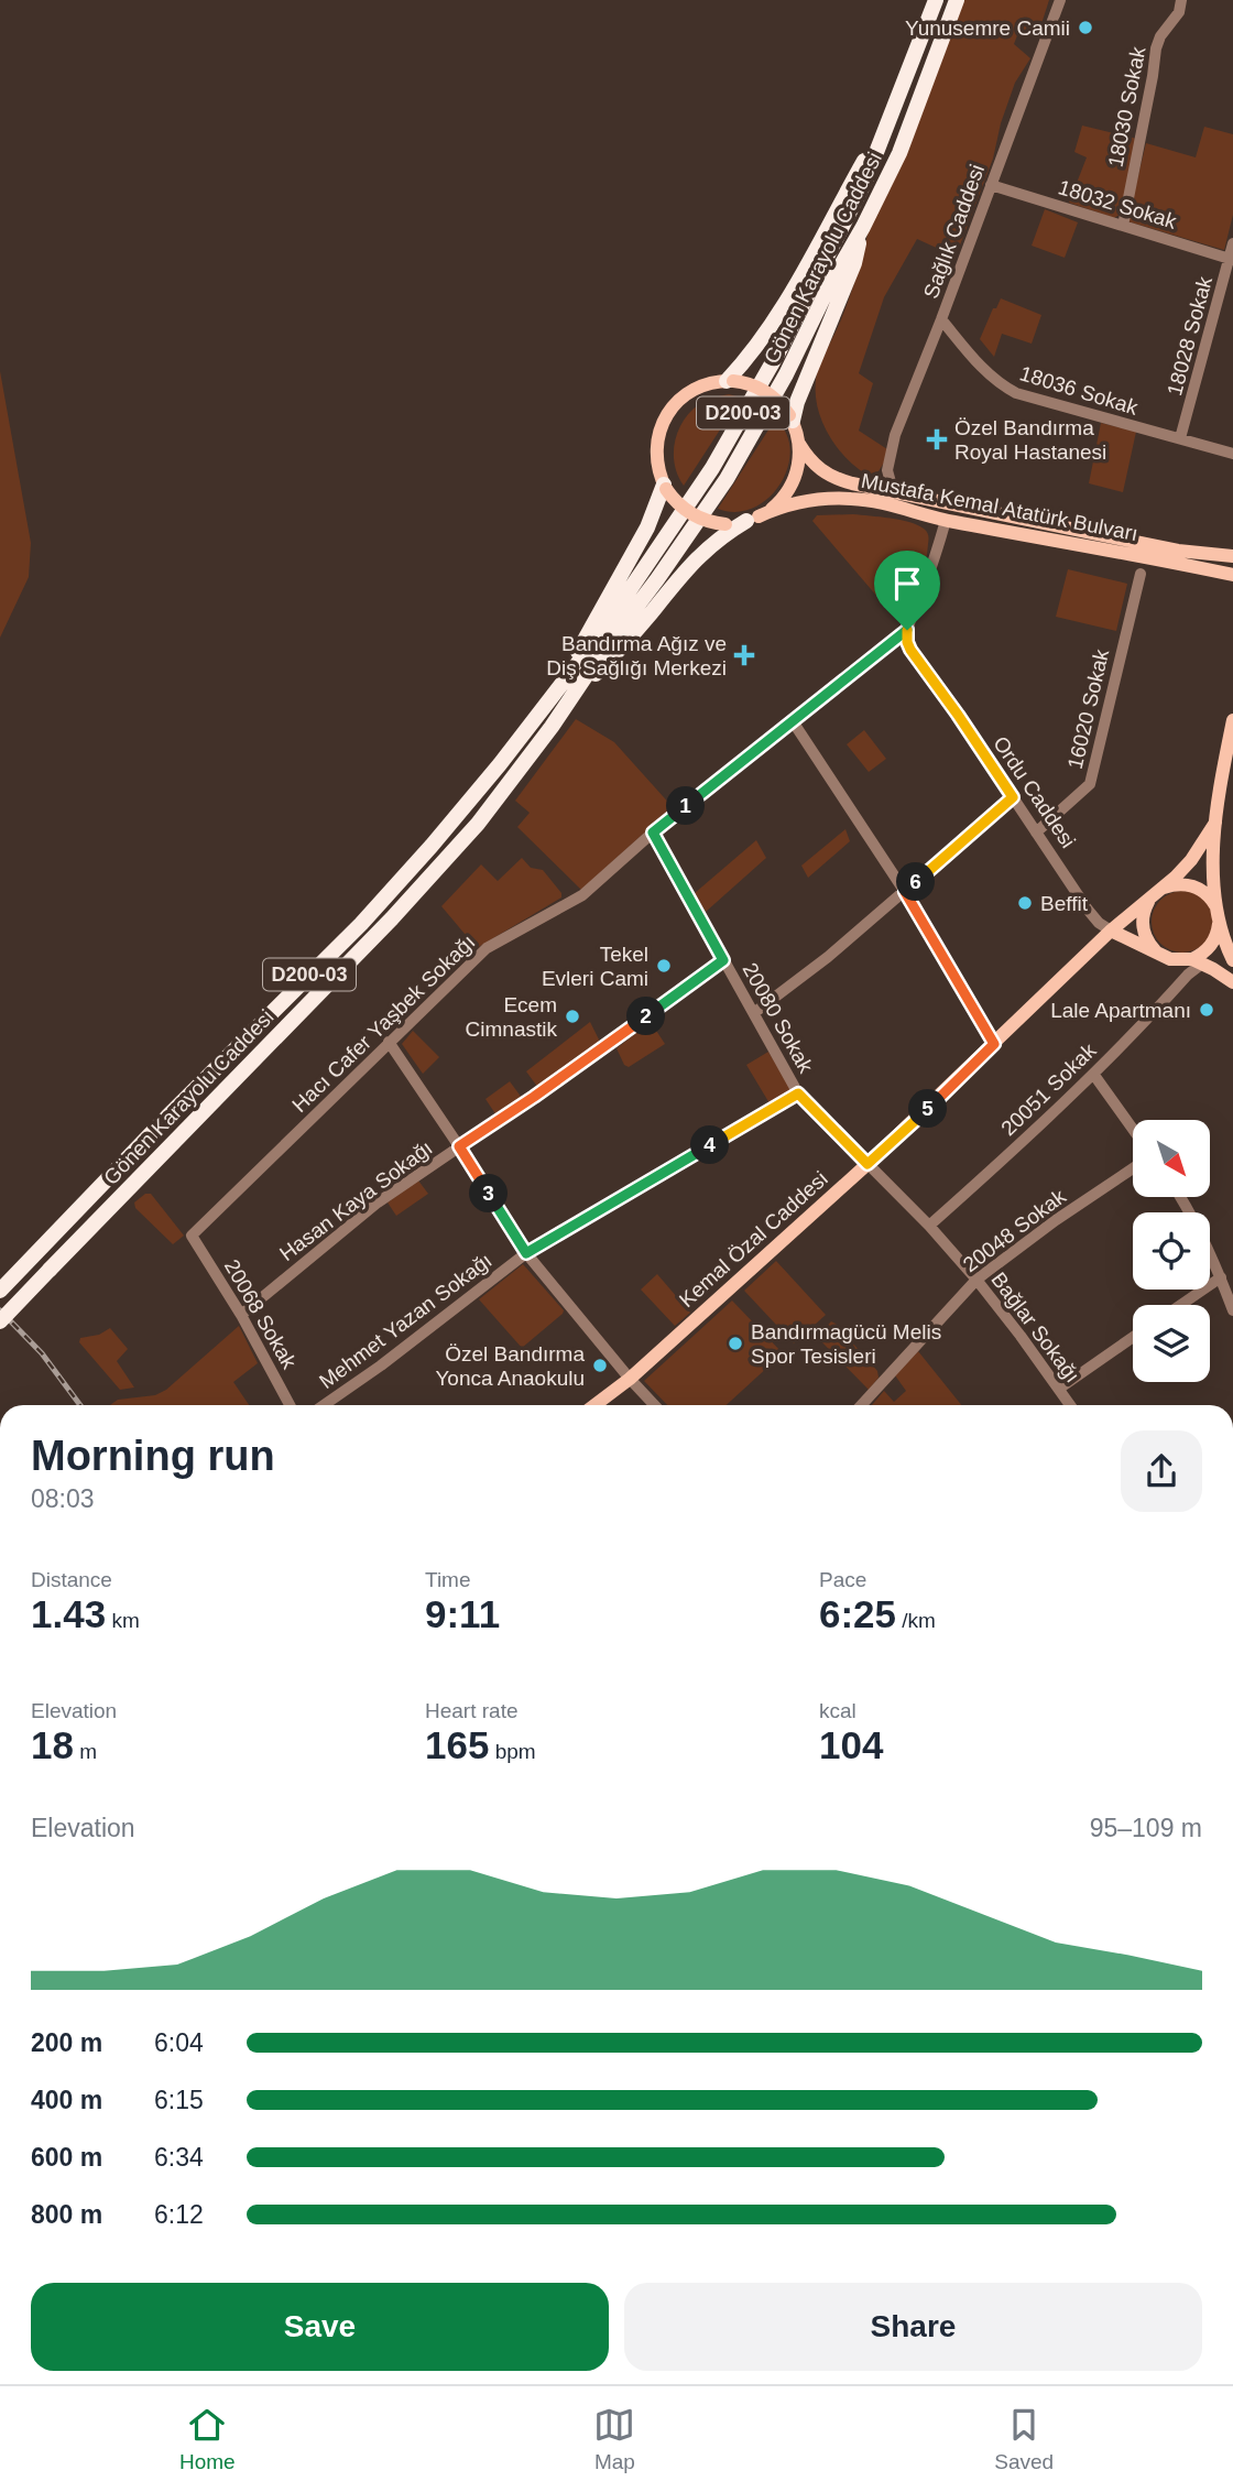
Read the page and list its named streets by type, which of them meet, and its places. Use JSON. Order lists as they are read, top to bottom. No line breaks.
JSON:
{"streets":{"highway":["Gönen Karayolu Caddesi","D200-03"],"main road":["Mustafa Kemal Atatürk Bulvarı","Ordu Caddesi","Kemal Özal Caddesi"],"street":["18030 Sokak","18032 Sokak","Sağlık Caddesi","18028 Sokak","18036 Sokak","16020 Sokak","20080 Sokak","Hacı Cafer Yaşbek Sokağı","20051 Sokak","Hasan Kaya Sokağı","20048 Sokak","20068 Sokak","Mehmet Yazan Sokağı","Bağlar Sokağı"]},"crossings":[["18030 Sokak","18032 Sokak"],["18032 Sokak","Sağlık Caddesi"],["18032 Sokak","18028 Sokak"],["Sağlık Caddesi","18036 Sokak"],["Sağlık Caddesi","Mustafa Kemal Atatürk Bulvarı"],["Gönen Karayolu Caddesi","D200-03"],["18028 Sokak","18036 Sokak"],["D200-03","Mustafa Kemal Atatürk Bulvarı"],["16020 Sokak","Ordu Caddesi"],["Ordu Caddesi","Hacı Cafer Yaşbek Sokağı"],["Ordu Caddesi","20051 Sokak"],["Ordu Caddesi","Kemal Özal Caddesi"],["20080 Sokak","Hacı Cafer Yaşbek Sokağı"],["20080 Sokak","Hasan Kaya Sokağı"],["20080 Sokak","Kemal Özal Caddesi"],["20080 Sokak","Mehmet Yazan Sokağı"],["20080 Sokak","Bağlar Sokağı"],["Hacı Cafer Yaşbek Sokağı","20068 Sokak"],["20051 Sokak","Kemal Özal Caddesi"],["20051 Sokak","Bağlar Sokağı"],["Hasan Kaya Sokağı","20068 Sokak"],["20048 Sokak","Bağlar Sokağı"],["Kemal Özal Caddesi","Bağlar Sokağı"]],"places":{"other":["Yunusemre Camii","Beffit","Tekel Evleri Cami","Lale Apartmanı","Ecem Cimnastik","Bandırmagücü Melis Spor Tesisleri","Özel Bandırma Yonca Anaokulu"],"health":["Özel Bandırma Royal Hastanesi","Bandırma Ağız ve Diş Sağlığı Merkezi"]},"north":"bottom right","page":{"pins":["1","6","2","5","4","3"],"heading":["Morning run","08:03"],"stats":[["Distance","1.43 km"],["Time","9:11"],["Pace","6:25 /km"],["Elevation","18 m"],["Heart rate","165 bpm"],["kcal","104"]],"chart":["Elevation","95–109 m"],"list":[{"name":"200 m","note":"6:04"},{"name":"400 m","note":"6:15"},{"name":"600 m","note":"6:34"},{"name":"800 m","note":"6:12"}],"buttons":["Save","Share"],"tabs":["Home","Map","Saved"]}}
